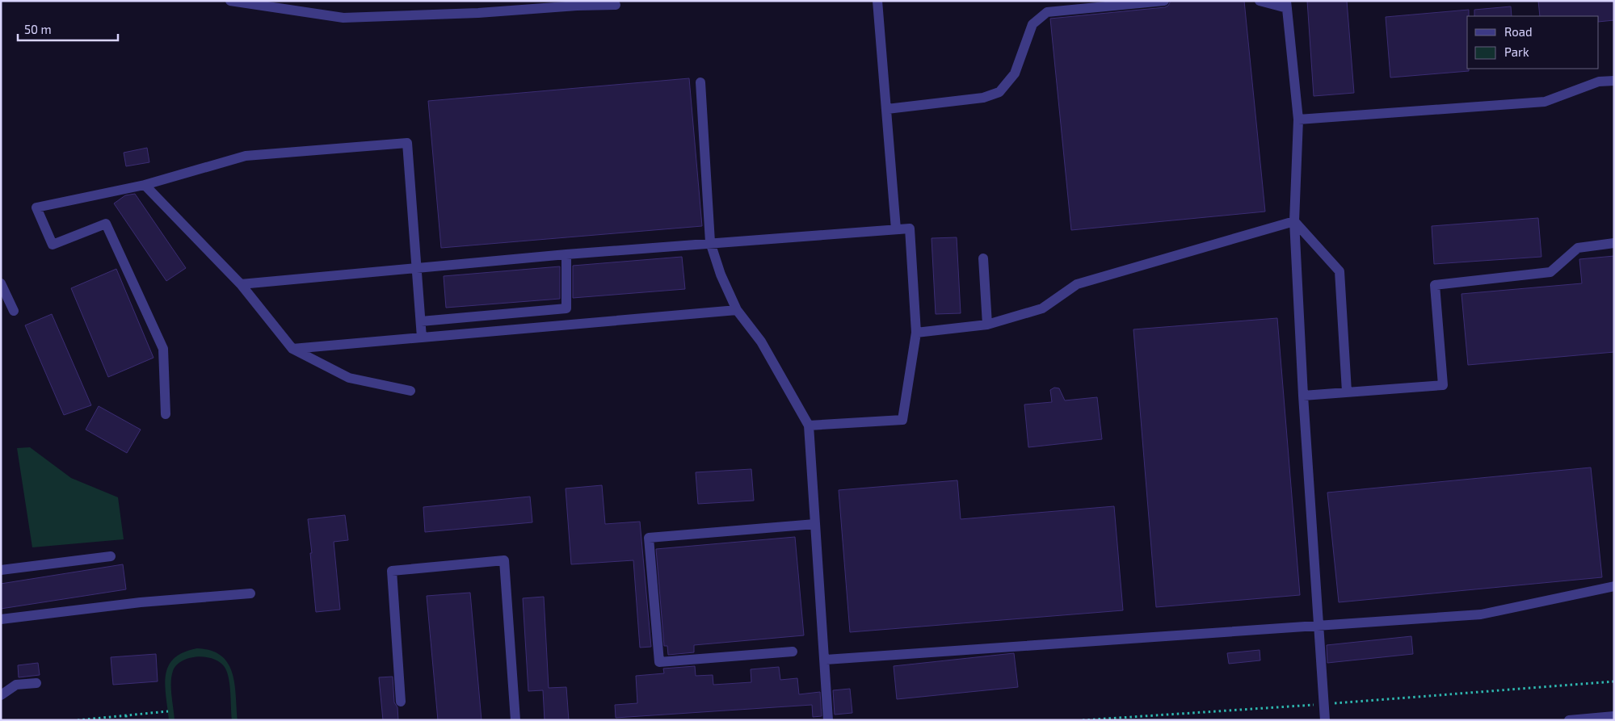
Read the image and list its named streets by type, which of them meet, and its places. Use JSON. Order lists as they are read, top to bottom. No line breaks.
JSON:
{"legend":["Road","Park"],"scale_bar":"50 m"}
